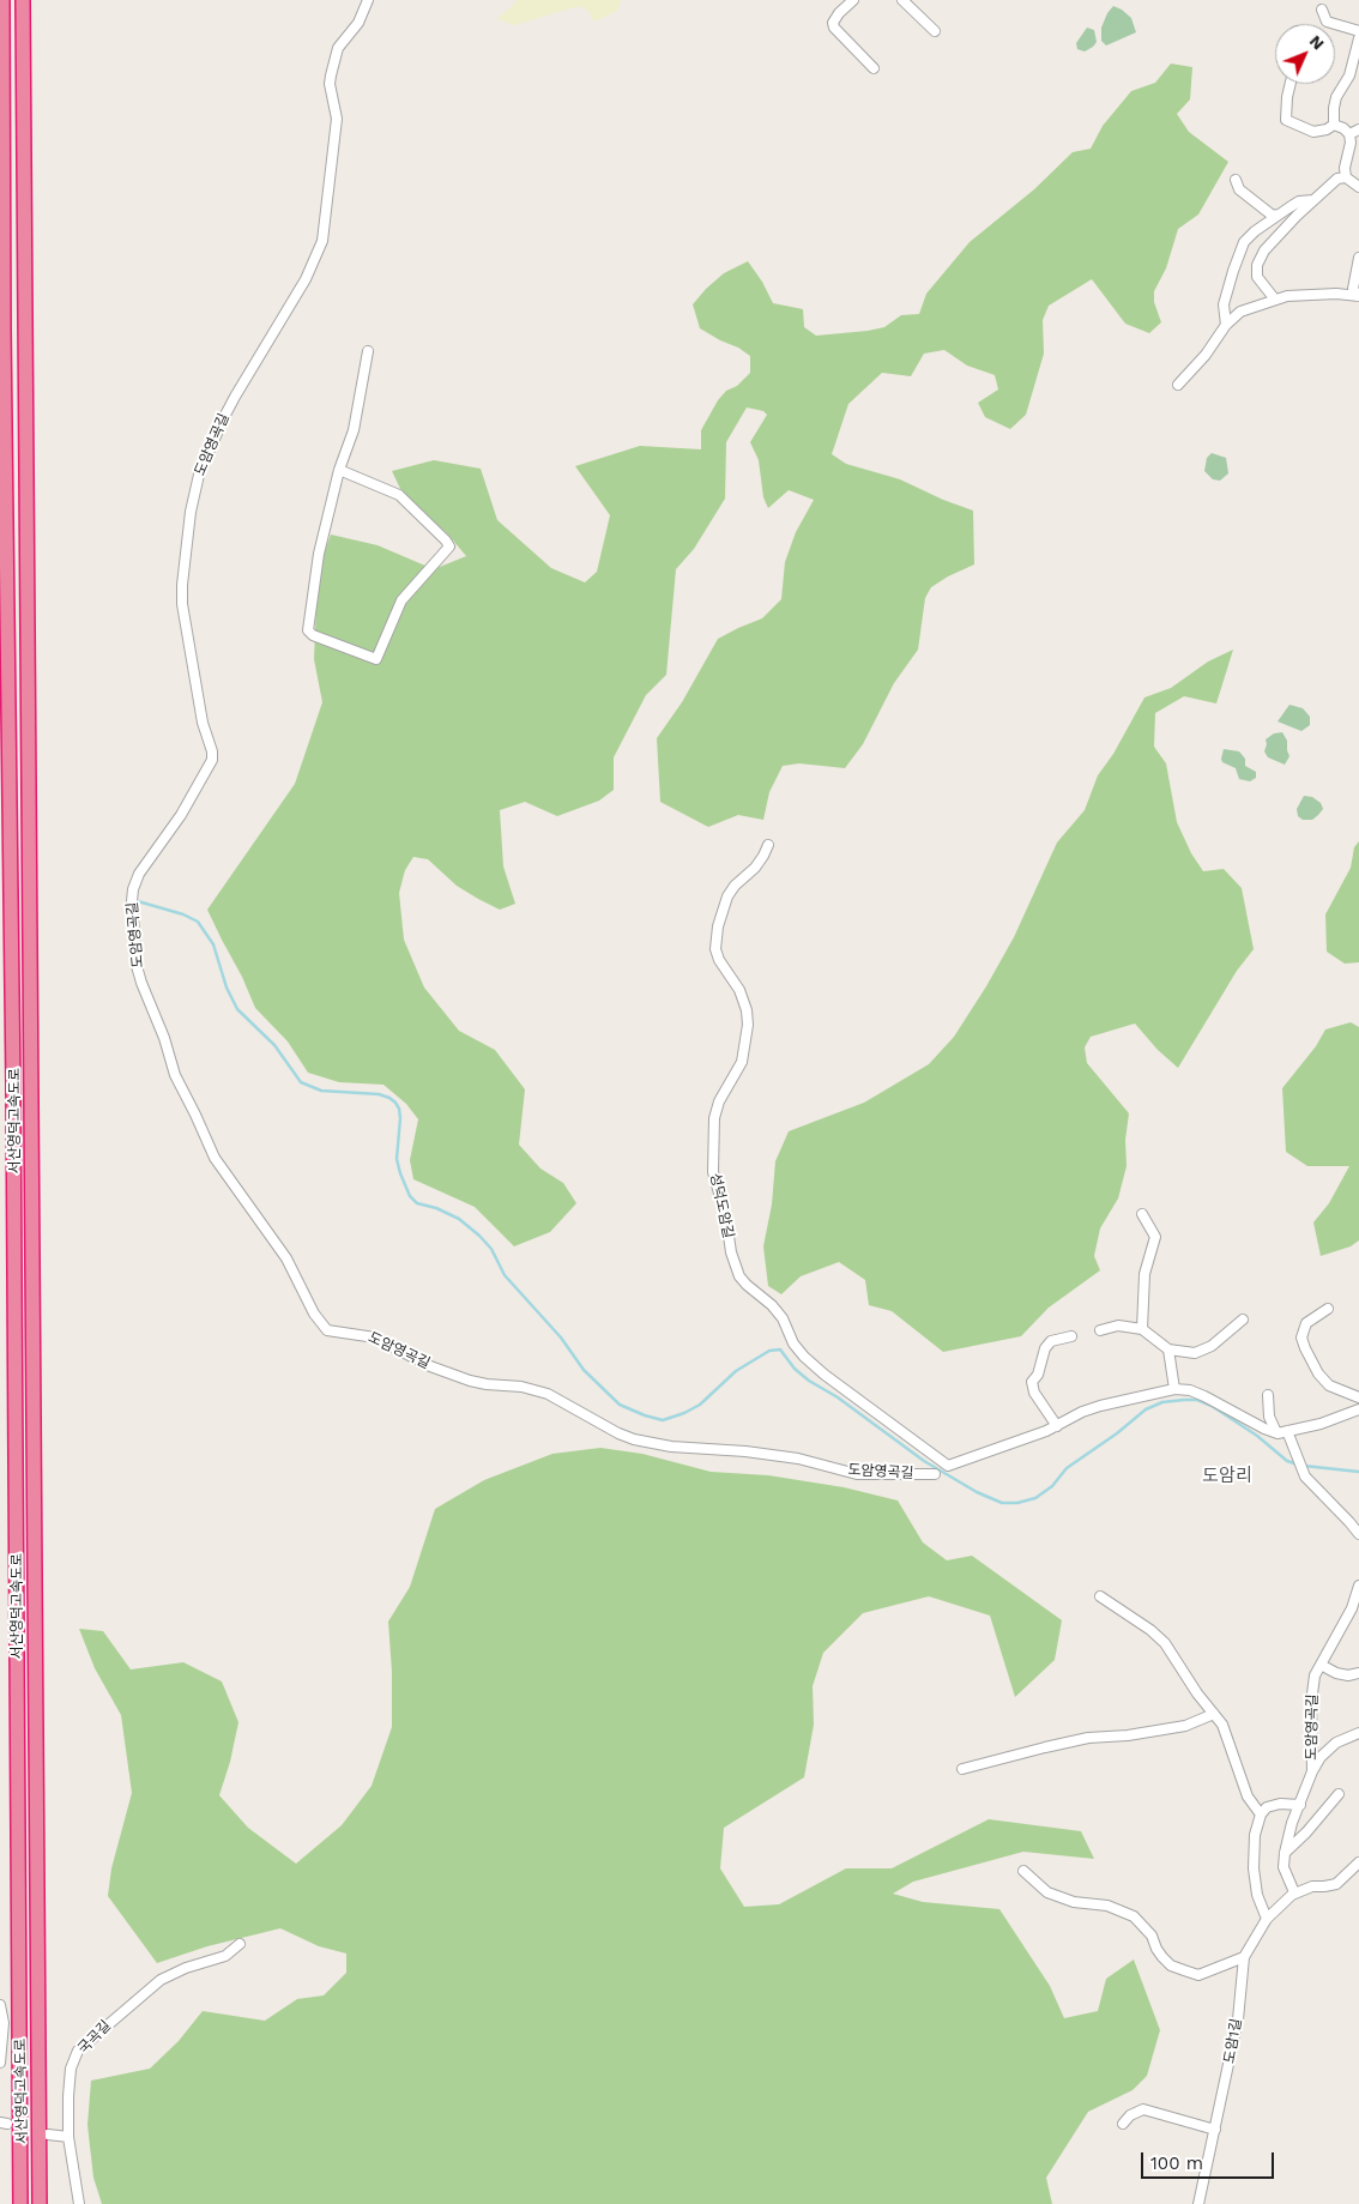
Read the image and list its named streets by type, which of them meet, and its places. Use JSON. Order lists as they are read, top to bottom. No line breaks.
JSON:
{"streets":{"highway":["서산영덕고속도로"],"street":["도암영곡길","성덕도암길","국곡길","도암1길"]},"crossings":[["도암영곡길","도암1길"]],"districts":["도암리"],"scale_bar":"100 m","north":"top right"}
